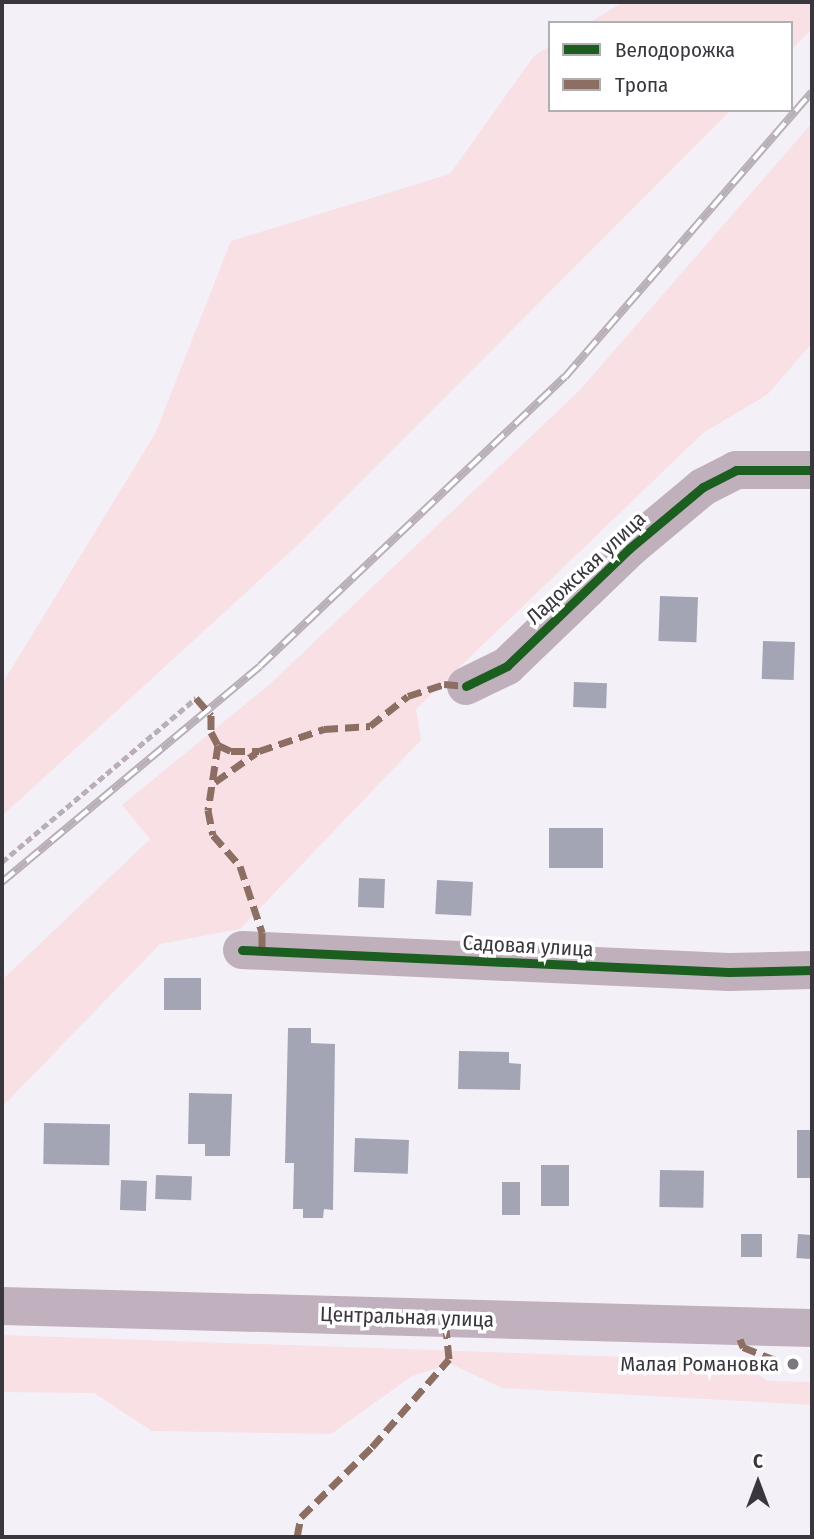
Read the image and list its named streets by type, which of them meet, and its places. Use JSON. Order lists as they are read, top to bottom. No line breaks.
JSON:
{"streets":{"main road":["Центральная улица"],"street":["Ладожская улица","Садовая улица"]},"places":["Малая Романовка"],"legend":["Велодорожка","Тропа"],"north":"top"}
